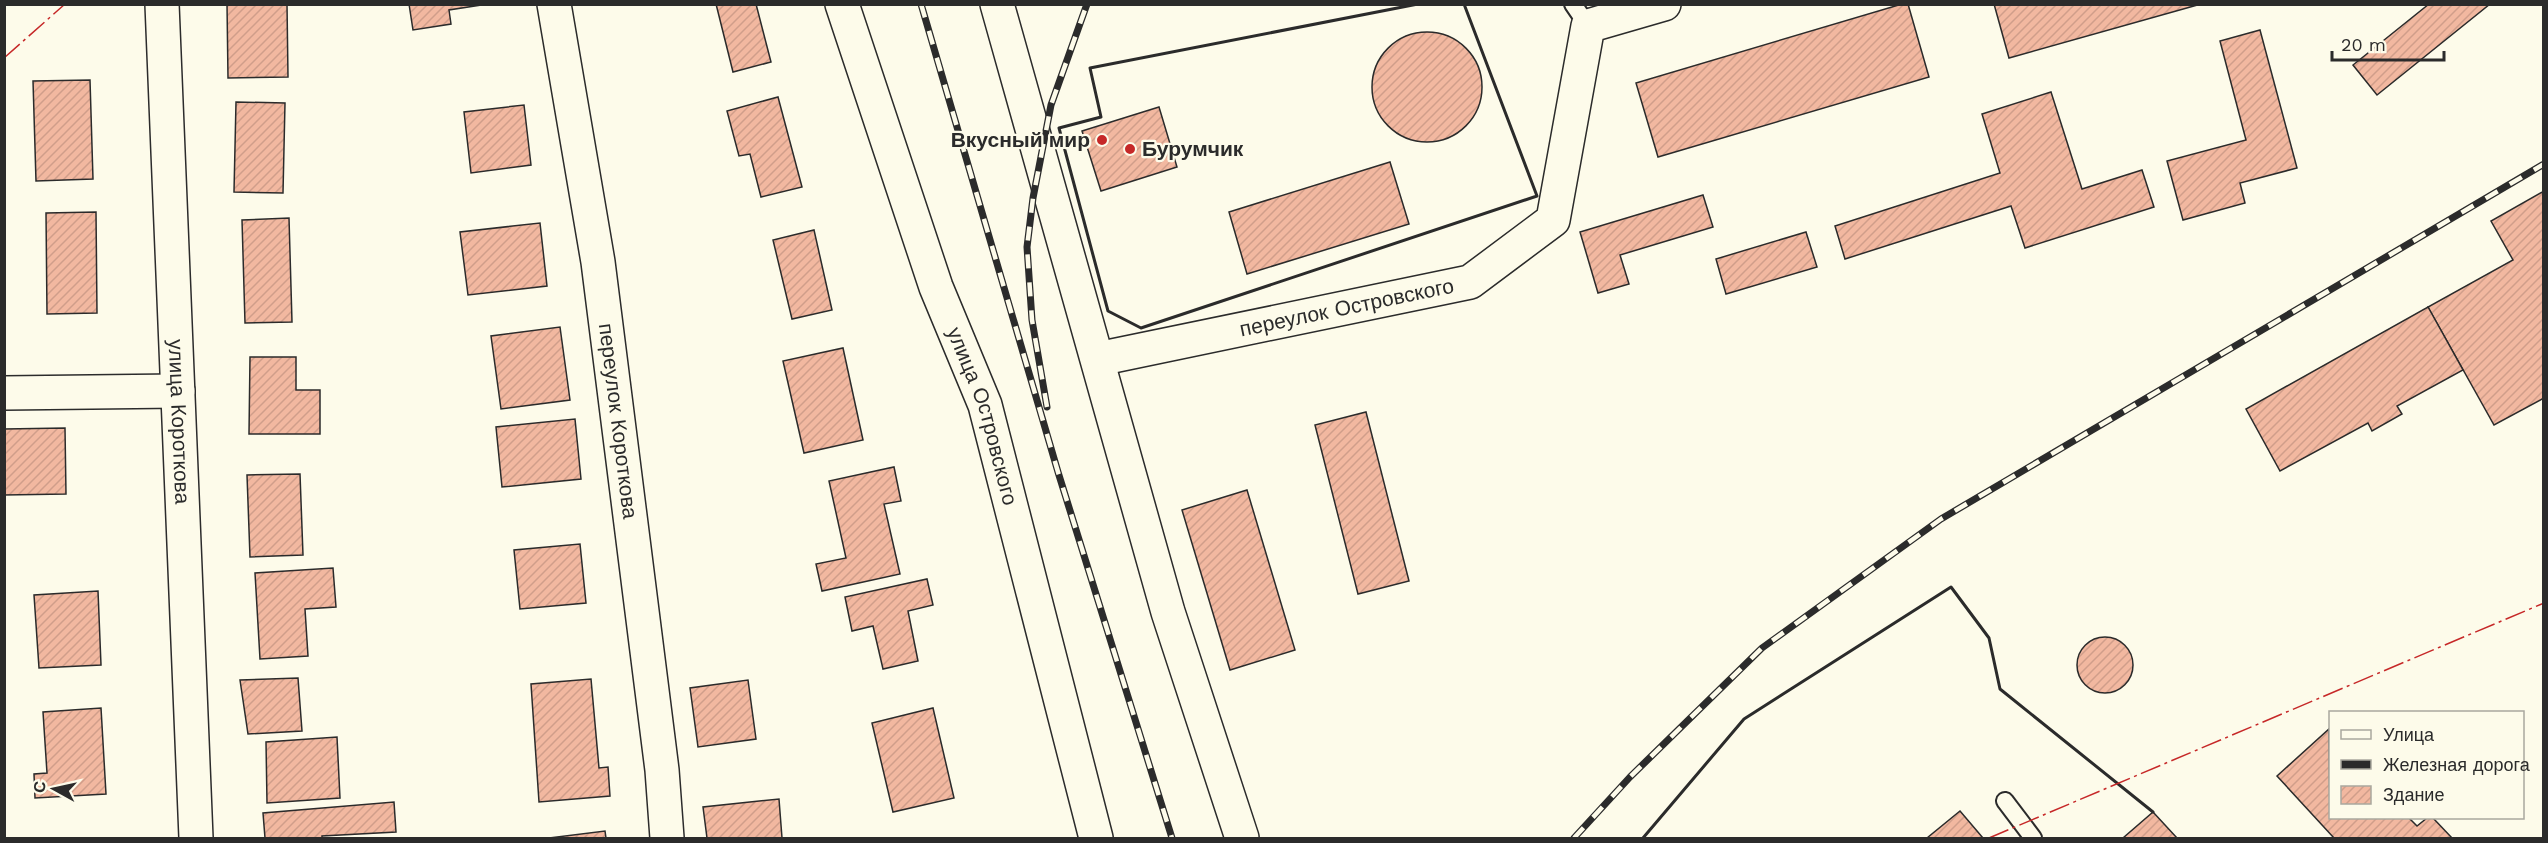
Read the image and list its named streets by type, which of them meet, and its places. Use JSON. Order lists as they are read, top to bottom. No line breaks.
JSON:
{"streets":{"street":["переулок Островского","улица Островского","улица Короткова","переулок Короткова"]},"places":["Вкусный мир","Бурумчик"],"legend":["Улица","Железная дорога","Здание"],"scale_bar":"20 m","north":"left"}
